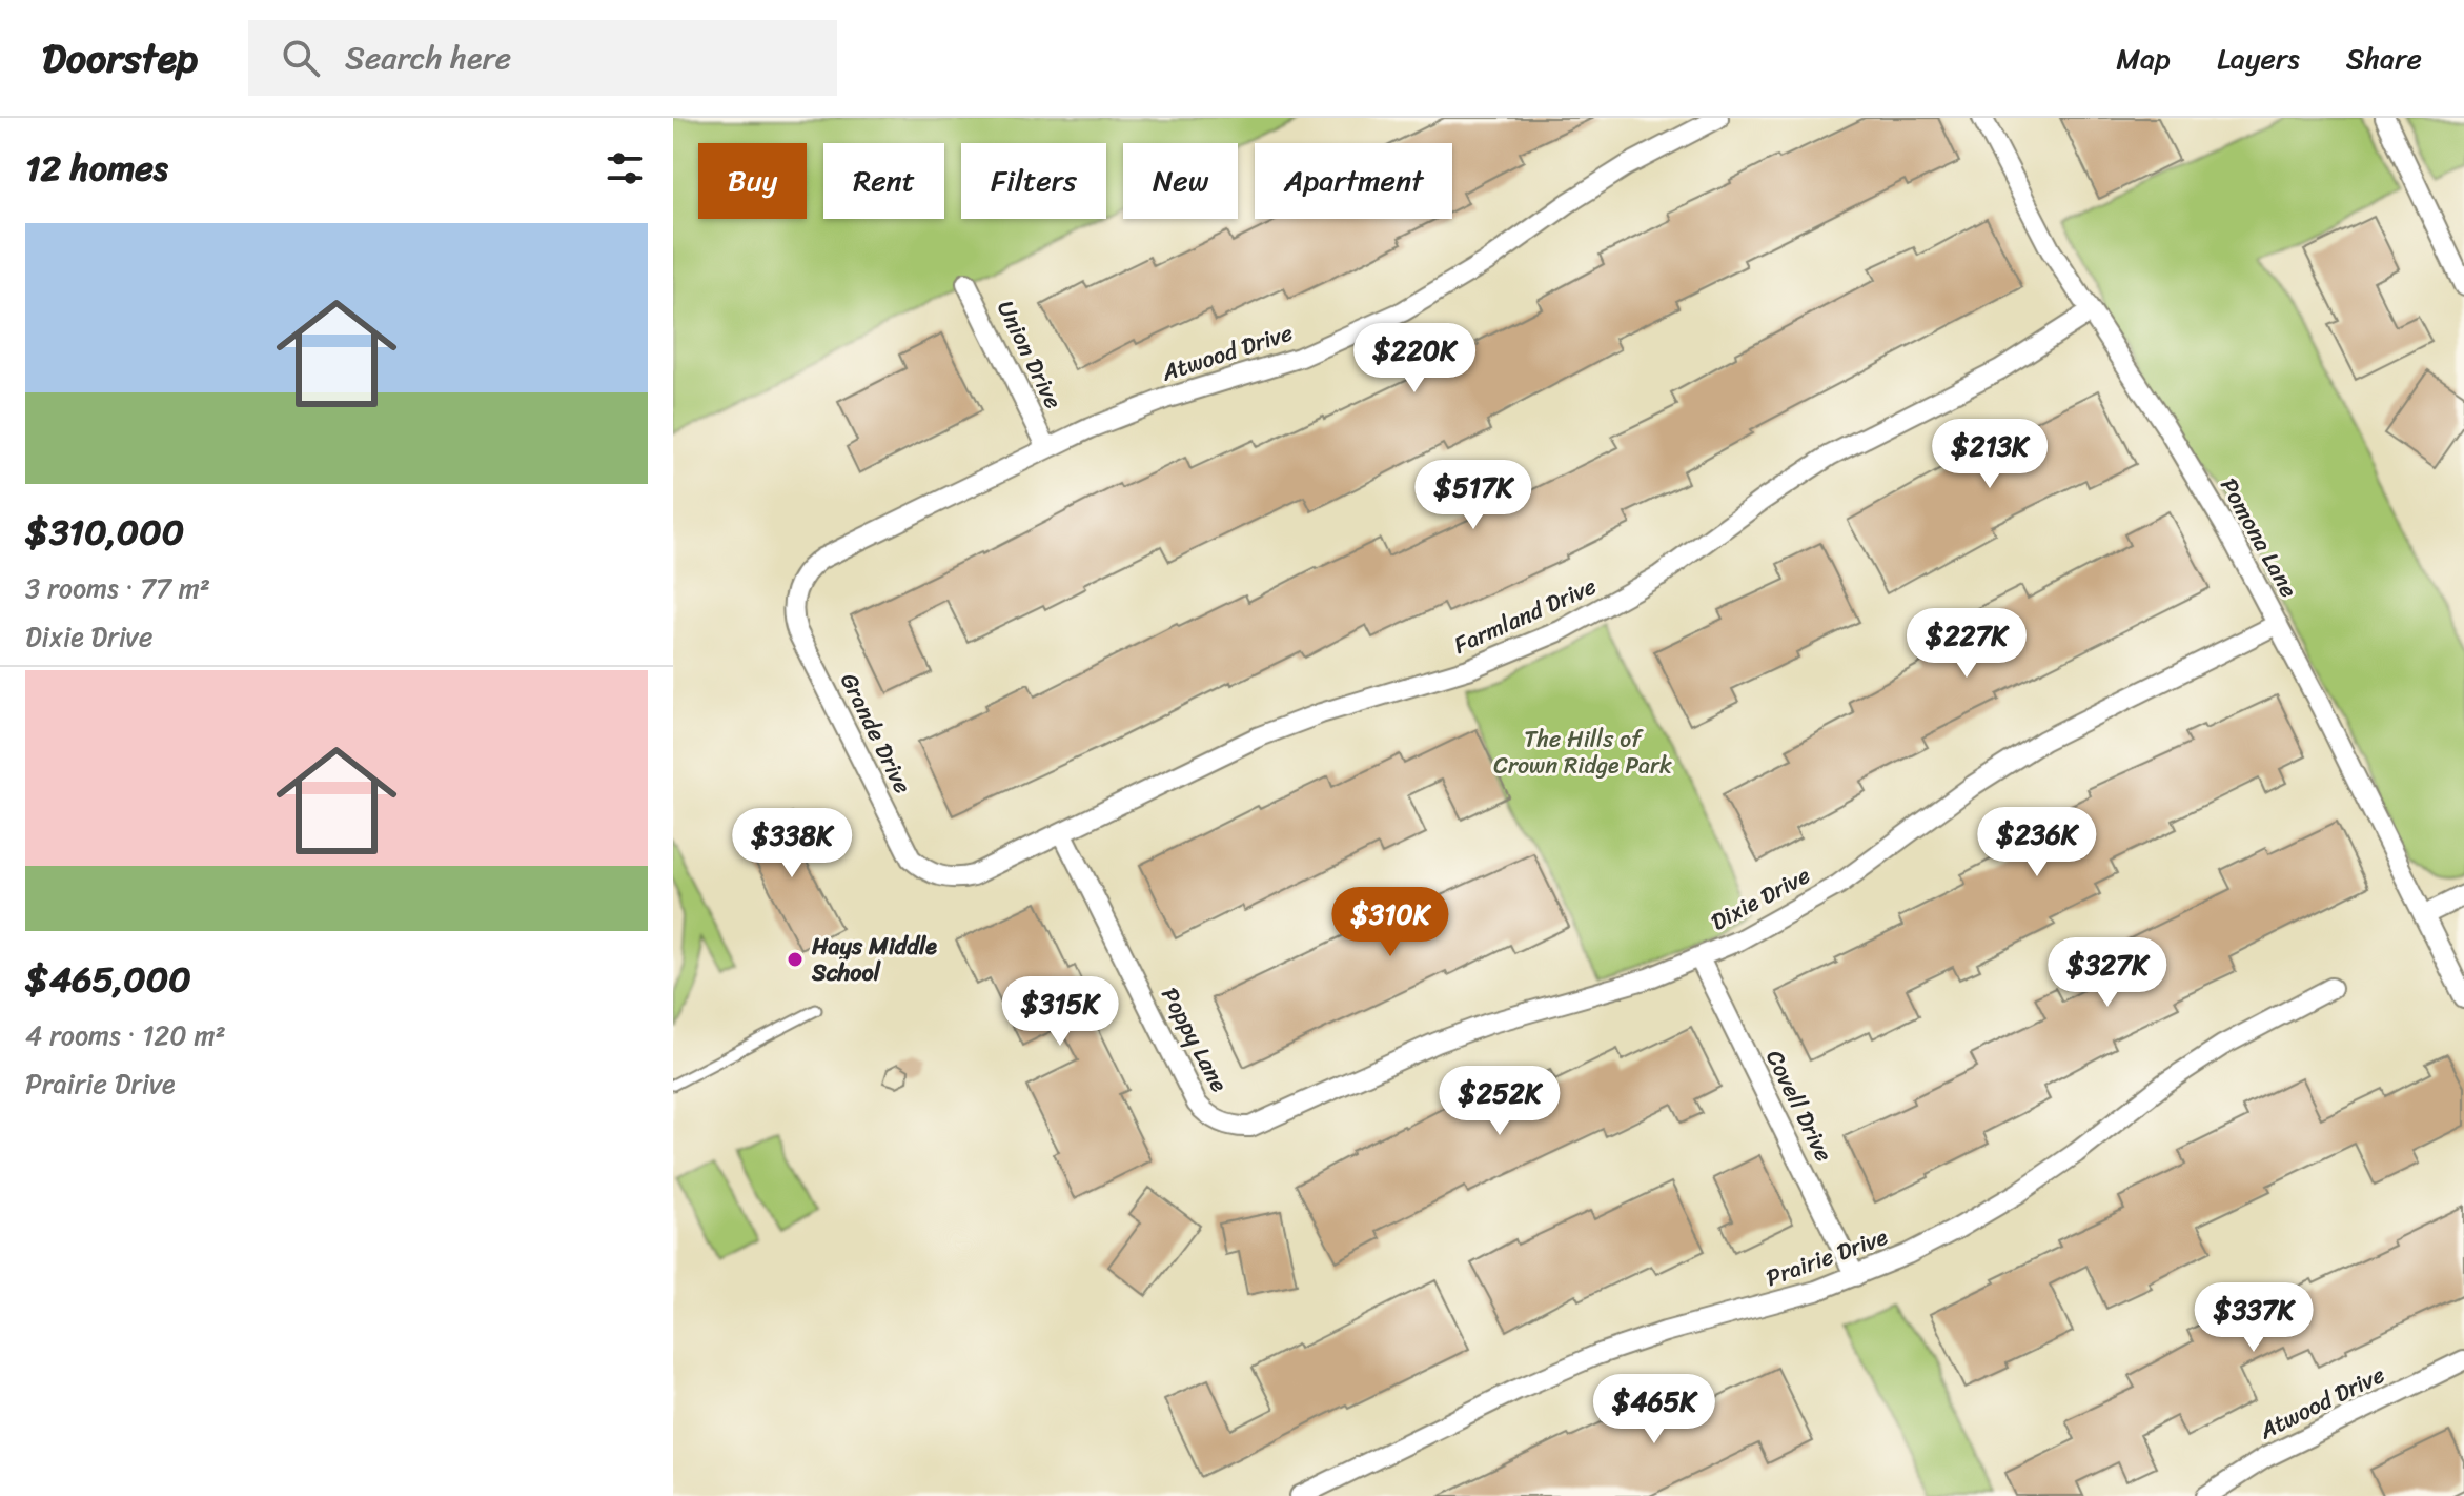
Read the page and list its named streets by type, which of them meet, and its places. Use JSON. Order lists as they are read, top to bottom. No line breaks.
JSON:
{"streets":{"street":["Atwood Drive","Union Drive","Pomona Lane","Farmland Drive","Grande Drive","Dixie Drive","Poppy Lane","Covell Drive","Prairie Drive"]},"crossings":[["Atwood Drive","Union Drive"],["Atwood Drive","Grande Drive"],["Pomona Lane","Farmland Drive"],["Pomona Lane","Dixie Drive"],["Farmland Drive","Grande Drive"],["Farmland Drive","Poppy Lane"],["Dixie Drive","Poppy Lane"],["Dixie Drive","Covell Drive"],["Covell Drive","Prairie Drive"]],"parks":["The Hills of Crown Ridge Park"],"places":["Hays Middle School"],"page":{"header":"Doorstep","search":"Search here","nav":["Map","Layers","Share"],"heading":"12 homes","chip":["Buy","Rent","Filters","New","Apartment"],"list":[{"name":"$310,000","note":"3 rooms · 77 m² · Dixie Drive"},{"name":"$465,000","note":"4 rooms · 120 m² · Prairie Drive"}],"price":["$220K","$213K","$517K","$227K","$236K","$338K","$310K","$327K","$315K","$252K","$337K","$465K"]}}
